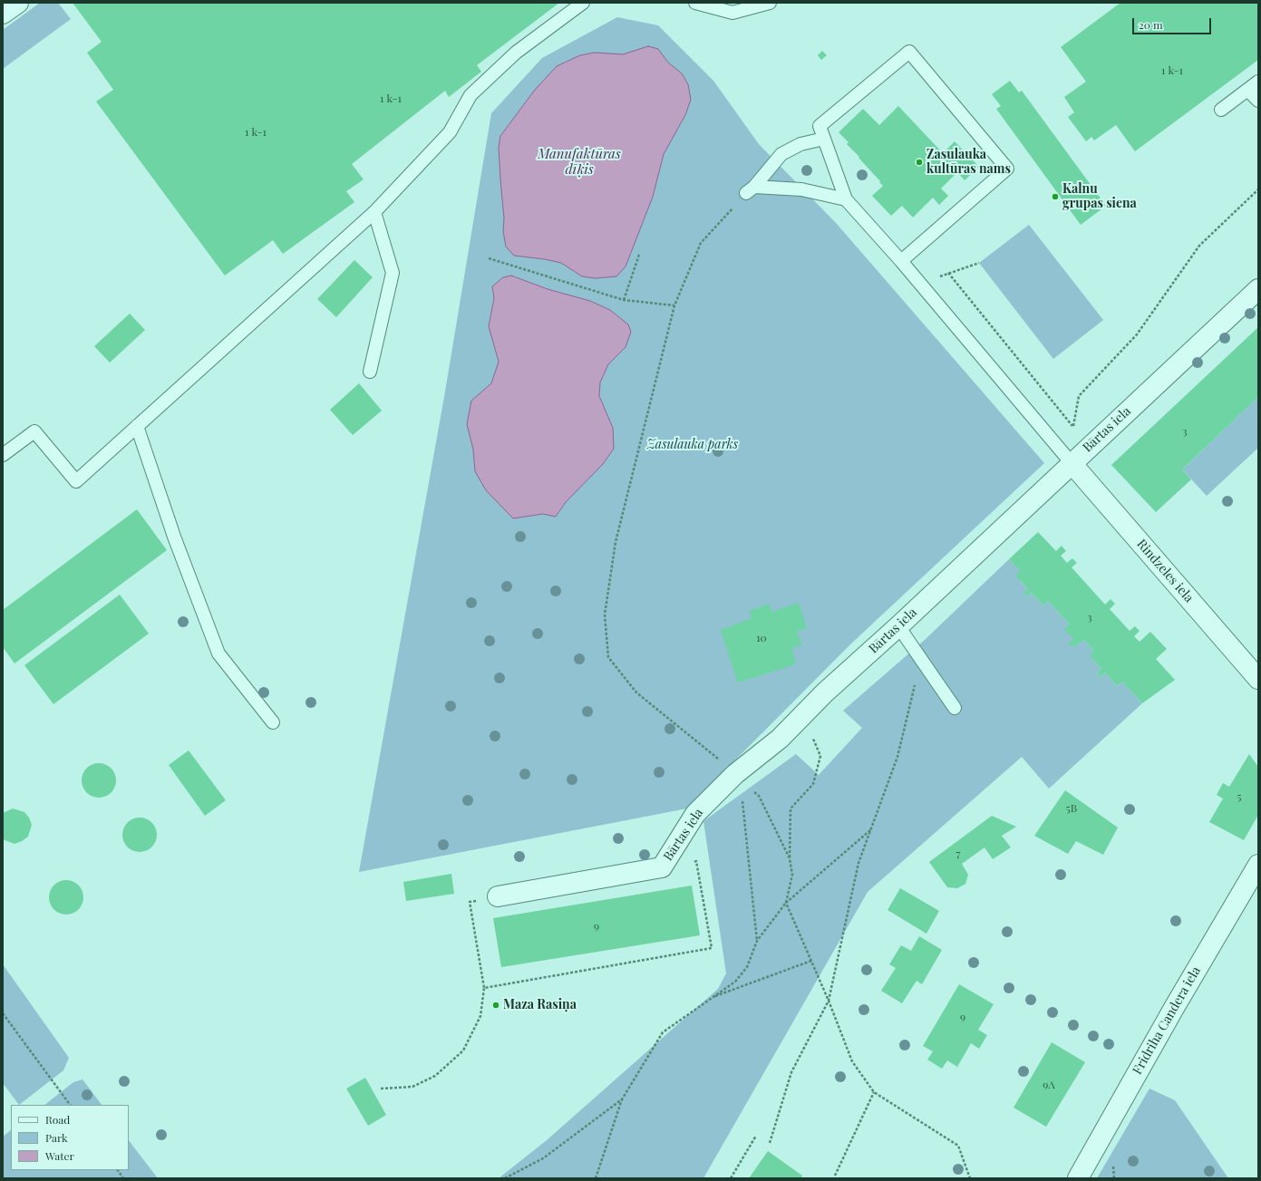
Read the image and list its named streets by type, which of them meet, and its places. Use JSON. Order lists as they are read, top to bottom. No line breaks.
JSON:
{"streets":{"street":["Bārtas iela","Rindzeles iela","Fridriha Candera iela"]},"crossings":[["Bārtas iela","Rindzeles iela"]],"water":["Manufaktūras dīķis"],"parks":["Zasulauka parks"],"places":["Zasulauka kultūras nams","Kalnu grupas siena","Maza Rasiņa"],"house_numbers":["1 k-1","1 k-1","1 k-1","3","3","10","5","5B","7","9","9","9A"],"legend":["Road","Park","Water"],"scale_bar":"20 m"}
